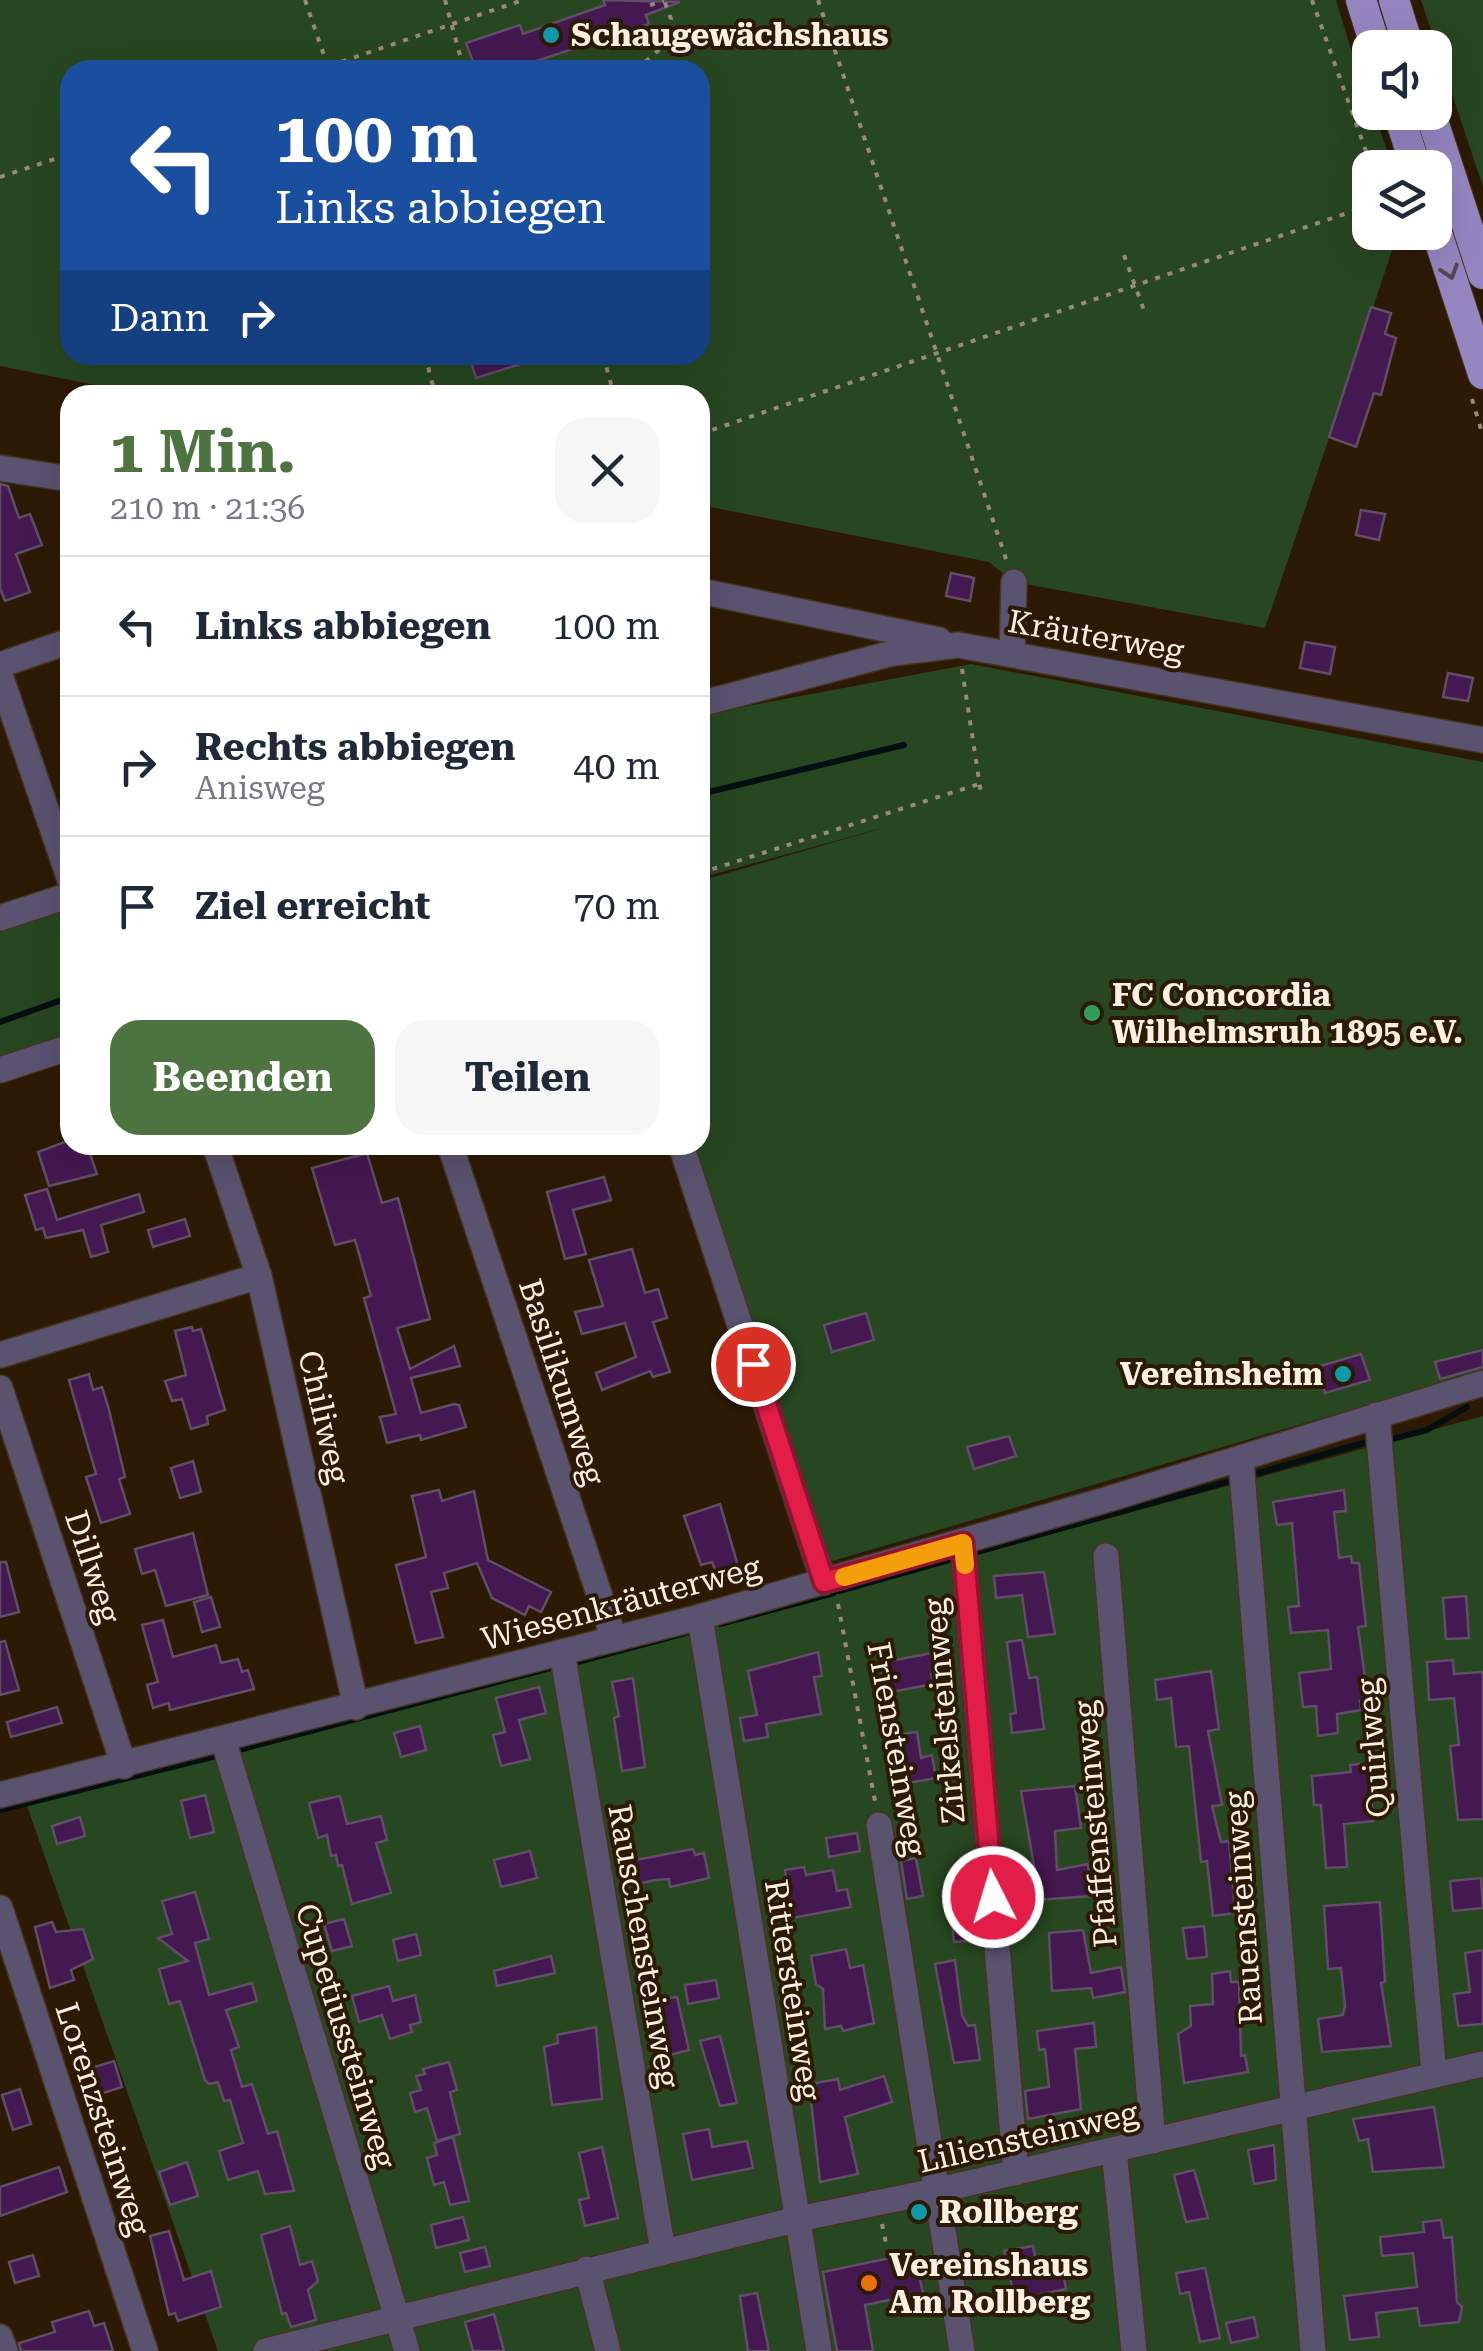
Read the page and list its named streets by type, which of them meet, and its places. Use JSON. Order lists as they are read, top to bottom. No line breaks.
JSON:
{"streets":{"lane":["Kräuterweg","Basilikumweg","Chiliweg","Dillweg","Wiesenkräuterweg","Zirkelsteinweg","Quirlweg","Friensteinweg","Pfaffensteinweg","Rauensteinweg","Rauschensteinweg","Rittersteinweg","Cupetiussteinweg","Lorenzsteinweg","Liliensteinweg"]},"crossings":[["Basilikumweg","Wiesenkräuterweg"],["Chiliweg","Wiesenkräuterweg"],["Dillweg","Wiesenkräuterweg"],["Wiesenkräuterweg","Zirkelsteinweg"],["Wiesenkräuterweg","Quirlweg"],["Wiesenkräuterweg","Friensteinweg"],["Wiesenkräuterweg","Rauensteinweg"],["Wiesenkräuterweg","Rauschensteinweg"],["Wiesenkräuterweg","Rittersteinweg"],["Wiesenkräuterweg","Cupetiussteinweg"],["Zirkelsteinweg","Liliensteinweg"],["Quirlweg","Liliensteinweg"],["Friensteinweg","Liliensteinweg"],["Pfaffensteinweg","Liliensteinweg"],["Rauensteinweg","Liliensteinweg"],["Rauschensteinweg","Liliensteinweg"],["Rittersteinweg","Liliensteinweg"],["Cupetiussteinweg","Liliensteinweg"]],"places":["Schaugewächshaus","FC Concordia Wilhelmsruh 1895 e.V.","Vereinsheim","Rollberg","Vereinshaus Am Rollberg"],"page":{"turn":["100 m","Links abbiegen"],"then":"Dann","heading":["1 Min.","210 m · 21:36"],"list":[{"name":"Links abbiegen","value":"100 m"},{"name":"Rechts abbiegen","note":"Anisweg","value":"40 m"},{"name":"Ziel erreicht","value":"70 m"}],"buttons":["Beenden","Teilen"]}}
